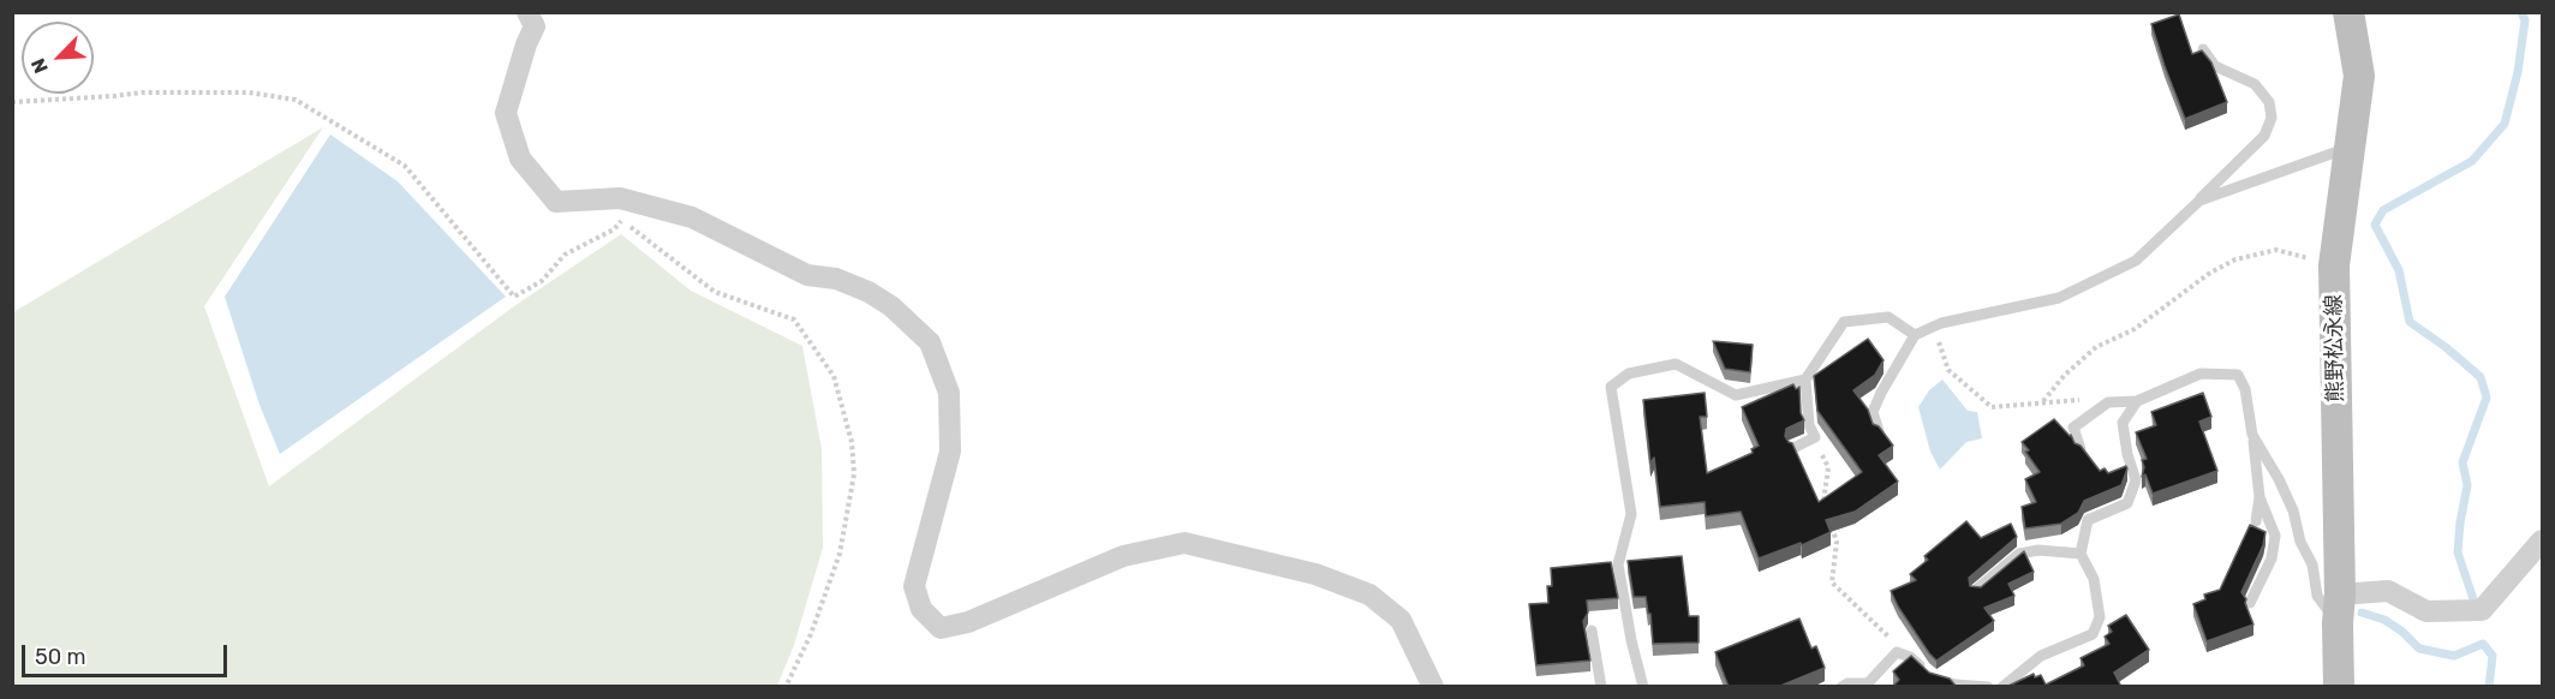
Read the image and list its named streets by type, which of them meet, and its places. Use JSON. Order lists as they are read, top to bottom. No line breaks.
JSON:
{"streets":{"main road":["熊野松永線"]},"scale_bar":"50 m","north":"bottom left"}
